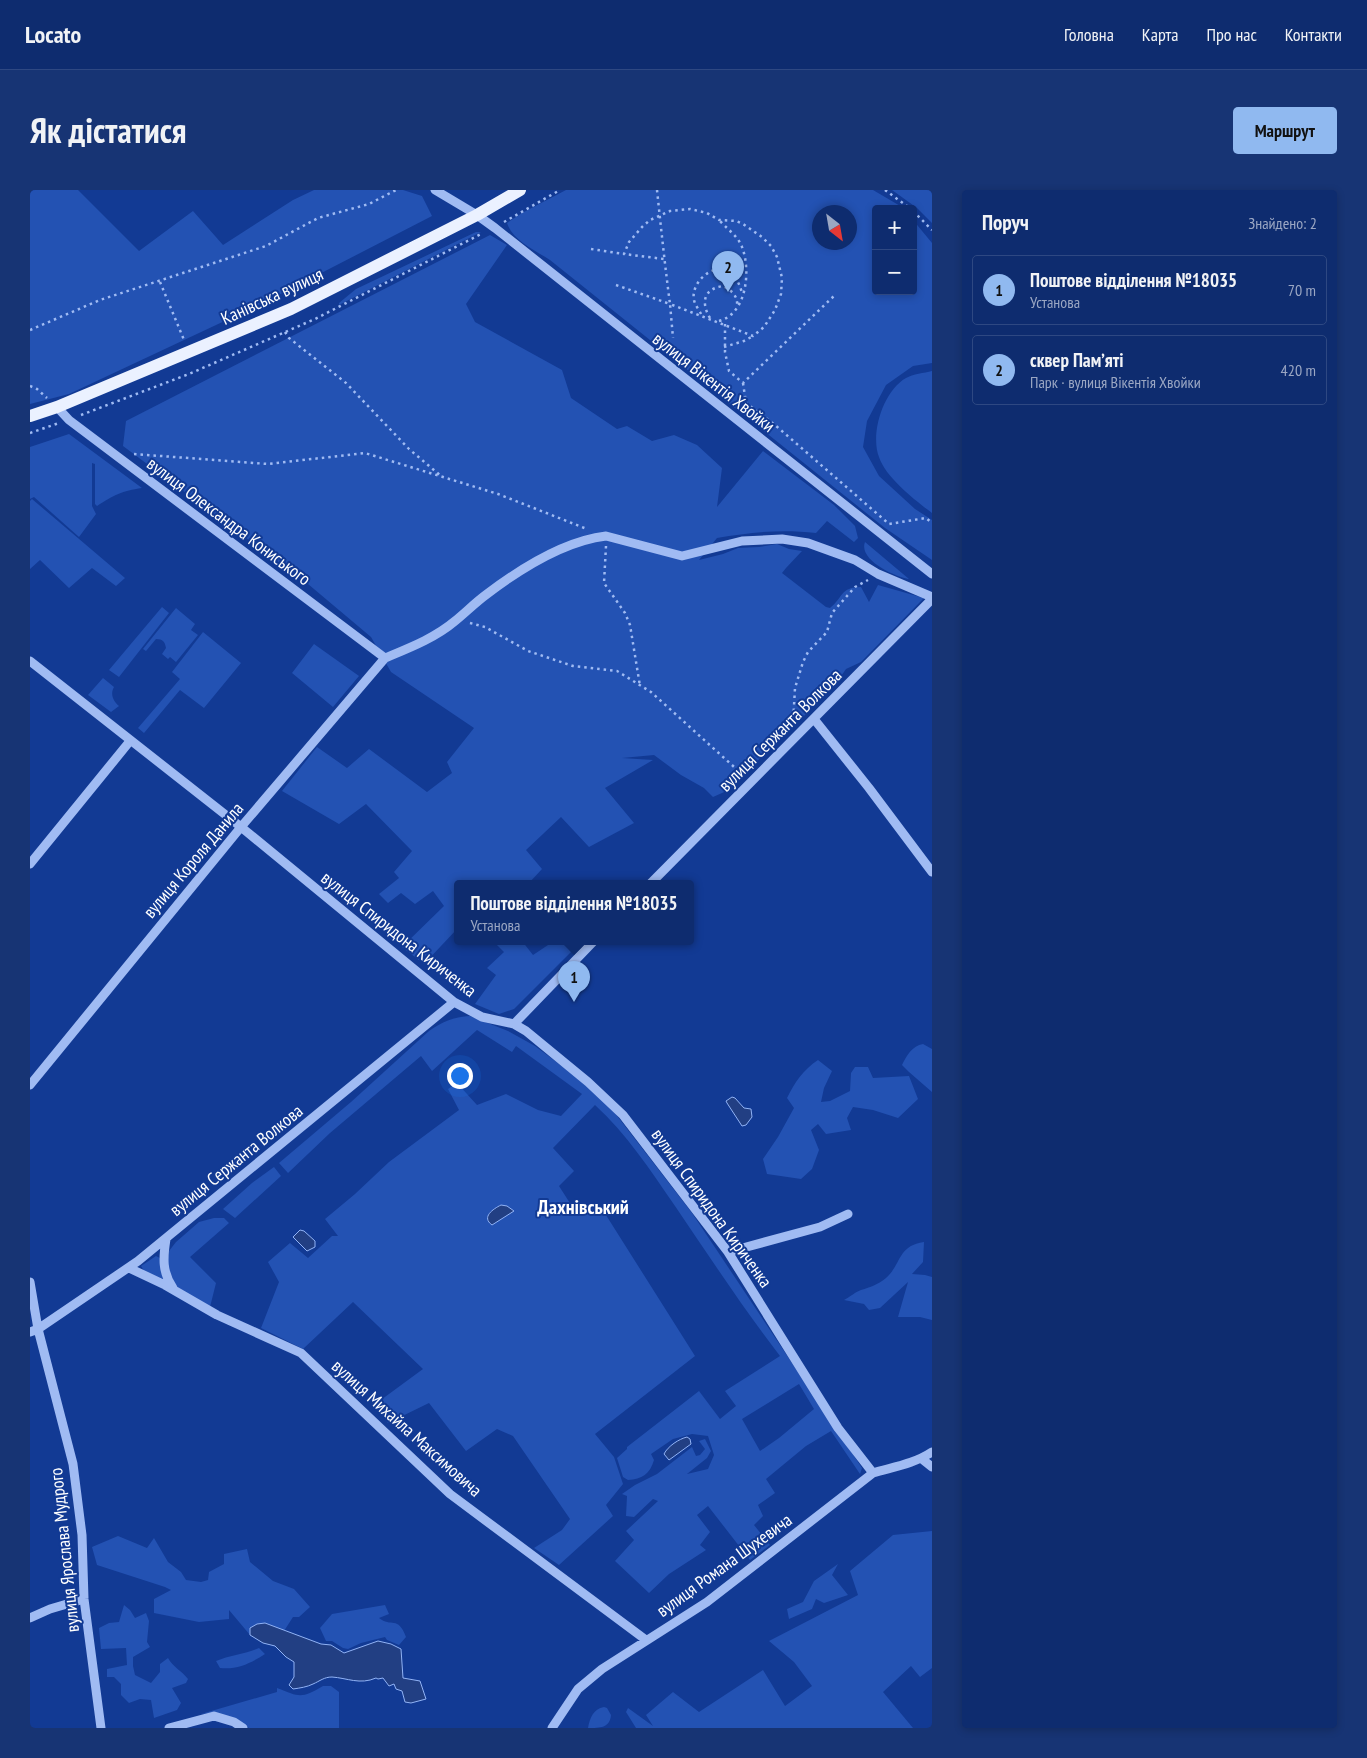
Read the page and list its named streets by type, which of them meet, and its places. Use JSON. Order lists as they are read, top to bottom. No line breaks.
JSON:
{"streets":{"main road":["Канівська вулиця"],"street":["вулиця Вікентія Хвойки","вулиця Олександра Кониського","вулиця Сержанта Волкова","вулиця Короля Данила","вулиця Спиридона Кириченка","вулиця Михайла Максимовича","вулиця Ярослава Мудрого","вулиця Романа Шухевича"]},"crossings":[["Канівська вулиця","вулиця Вікентія Хвойки"],["Канівська вулиця","вулиця Олександра Кониського"],["вулиця Олександра Кониського","вулиця Короля Данила"],["вулиця Сержанта Волкова","вулиця Спиридона Кириченка"],["вулиця Сержанта Волкова","вулиця Михайла Максимовича"],["вулиця Сержанта Волкова","вулиця Ярослава Мудрого"],["вулиця Короля Данила","вулиця Спиридона Кириченка"],["вулиця Спиридона Кириченка","вулиця Романа Шухевича"],["вулиця Михайла Максимовича","вулиця Романа Шухевича"]],"districts":["Дахнівський"],"north":"bottom right","page":{"header":"Locato","nav":["Головна","Карта","Про нас","Контакти"],"title":"Як дістатися","buttons":"Маршрут","heading":["Поруч","Знайдено: 2"],"map_buttons":["+","−"],"pins":["2","1"],"list":[{"mark":"1","name":"Поштове відділення №18035","note":"Установа","value":"70 m"},{"mark":"2","name":"сквер Памʼяті","note":"Парк · вулиця Вікентія Хвойки","value":"420 m"}],"popup":["Поштове відділення №18035","Установа"]}}
